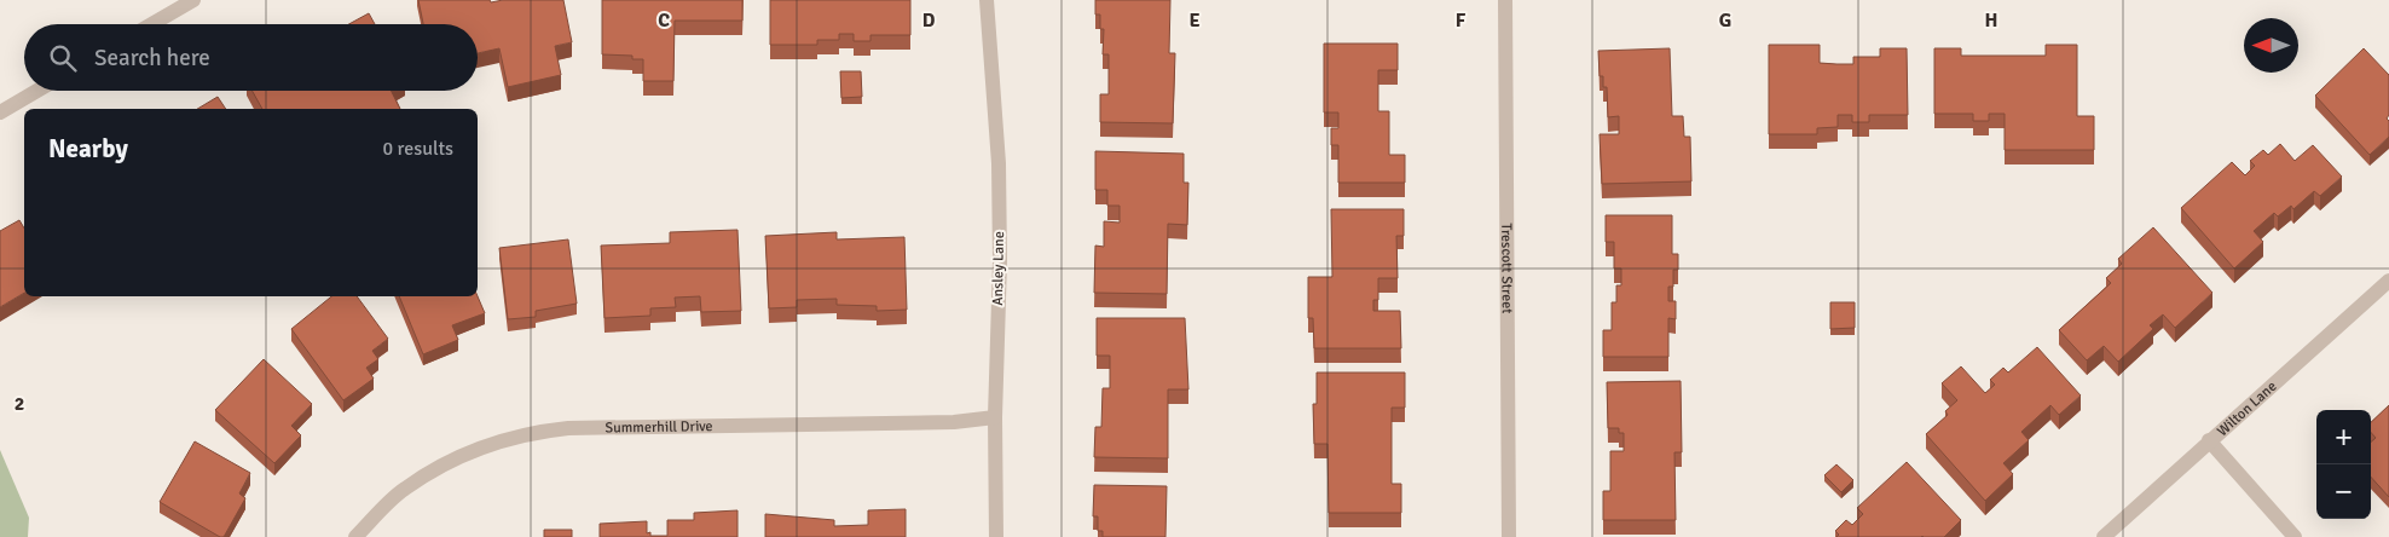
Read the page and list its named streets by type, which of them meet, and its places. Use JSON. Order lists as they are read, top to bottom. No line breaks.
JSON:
{"streets":{"street":["Ansley Lane","Trescott Street","Wilton Lane","Summerhill Drive"]},"crossings":[["Ansley Lane","Summerhill Drive"]],"north":"left","page":{"search":"Search here","heading":["Nearby","0 results"],"map_buttons":["+","−"]},"grid":{"columns":["C","D","E","F","G","H"],"rows":["2"]}}
